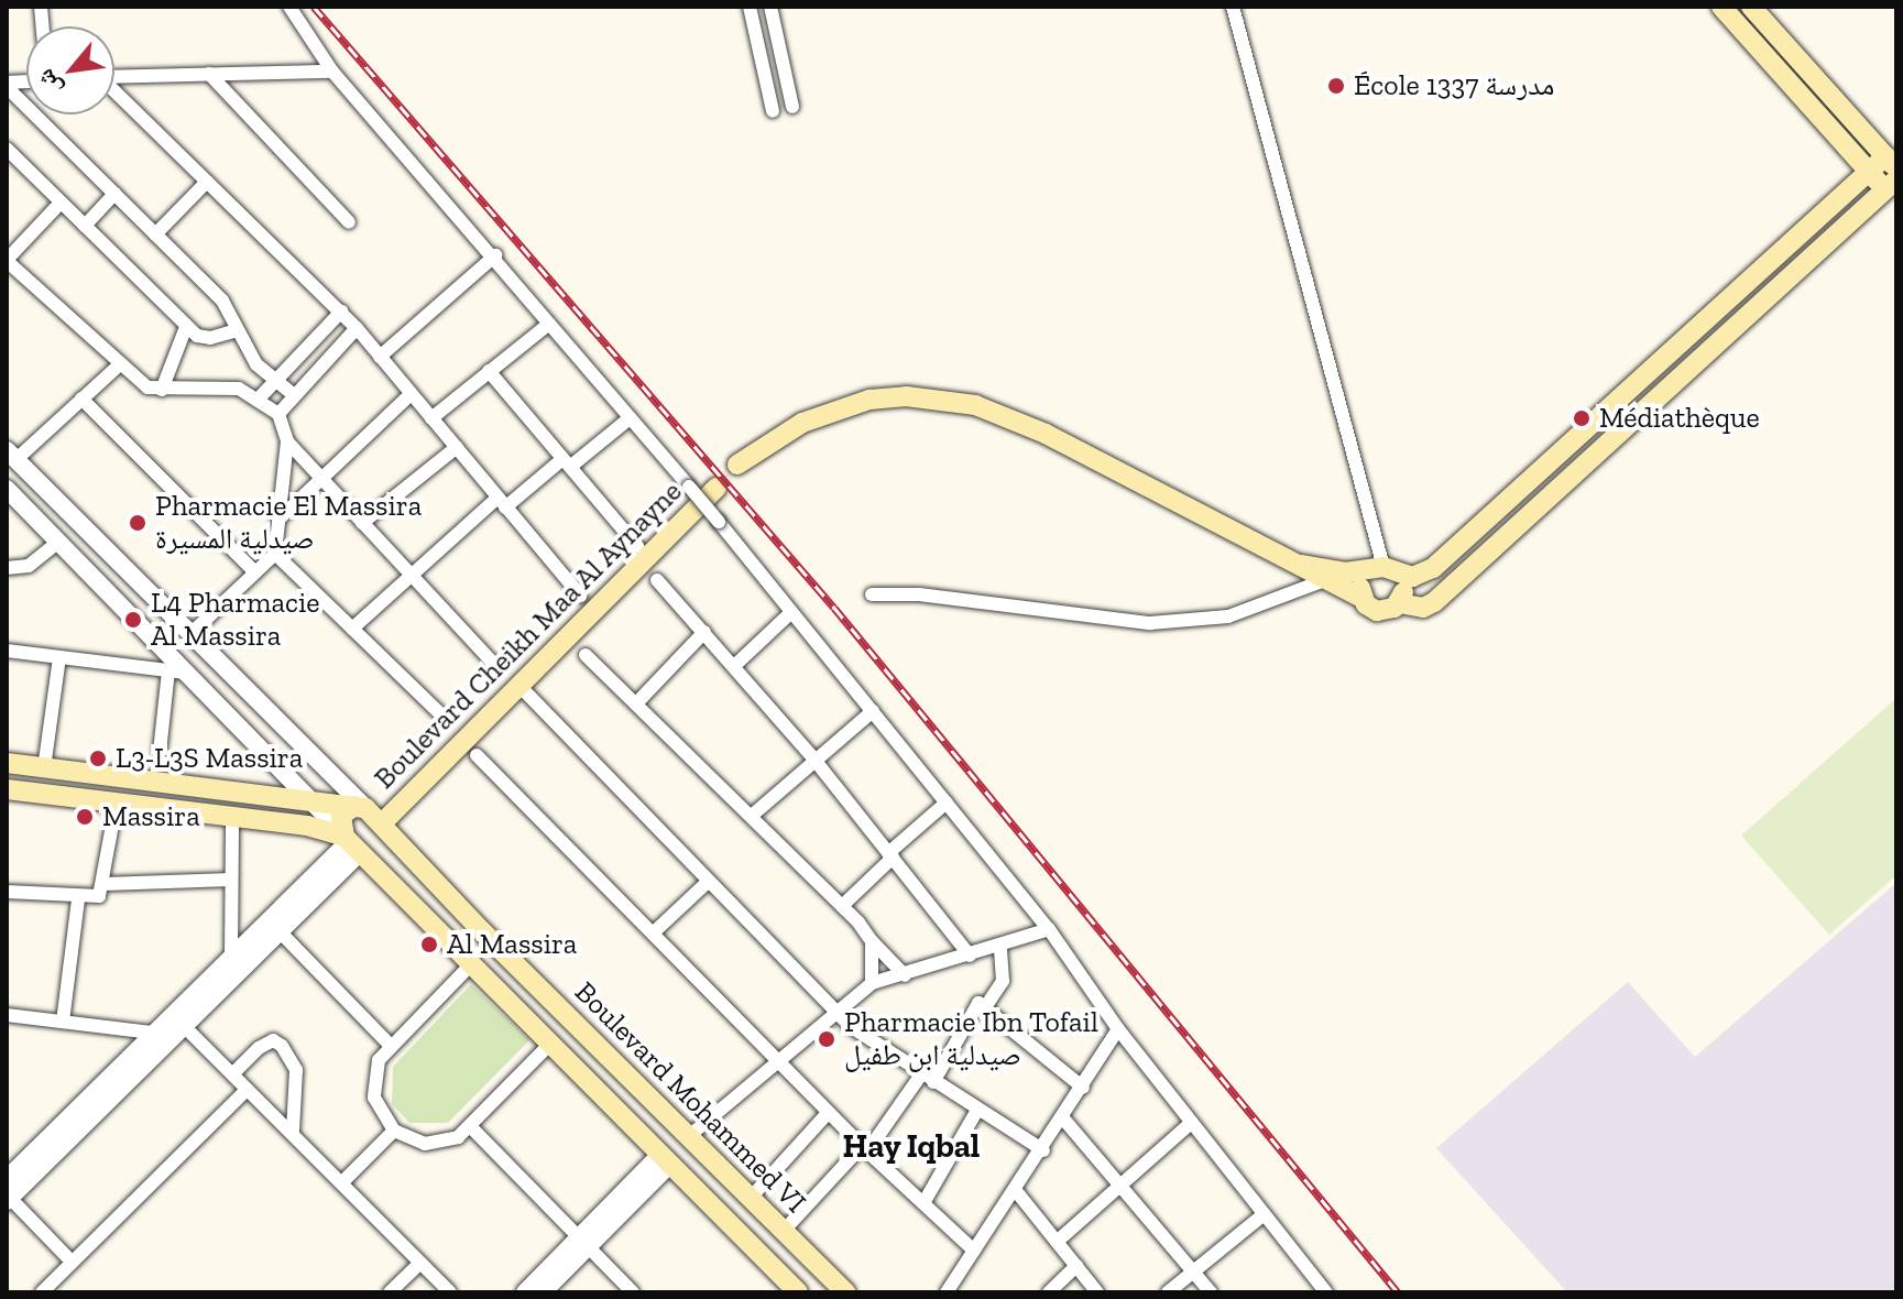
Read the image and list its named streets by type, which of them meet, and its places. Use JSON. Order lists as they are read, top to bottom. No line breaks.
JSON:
{"streets":{"main road":["Boulevard Cheikh Maa Al Aynayne","Boulevard Mohammed VI"]},"crossings":[["Boulevard Cheikh Maa Al Aynayne","Boulevard Mohammed VI"]],"districts":["Hay Iqbal"],"places":["École مدرسة 1337","Médiathèque","Pharmacie El Massira صيدلية المسيرة","L4 Pharmacie Al Massira","L3-L3S Massira","Massira","Al Massira","Pharmacie Ibn Tofail صيدلية ابن طفيل"],"north":"bottom left"}
